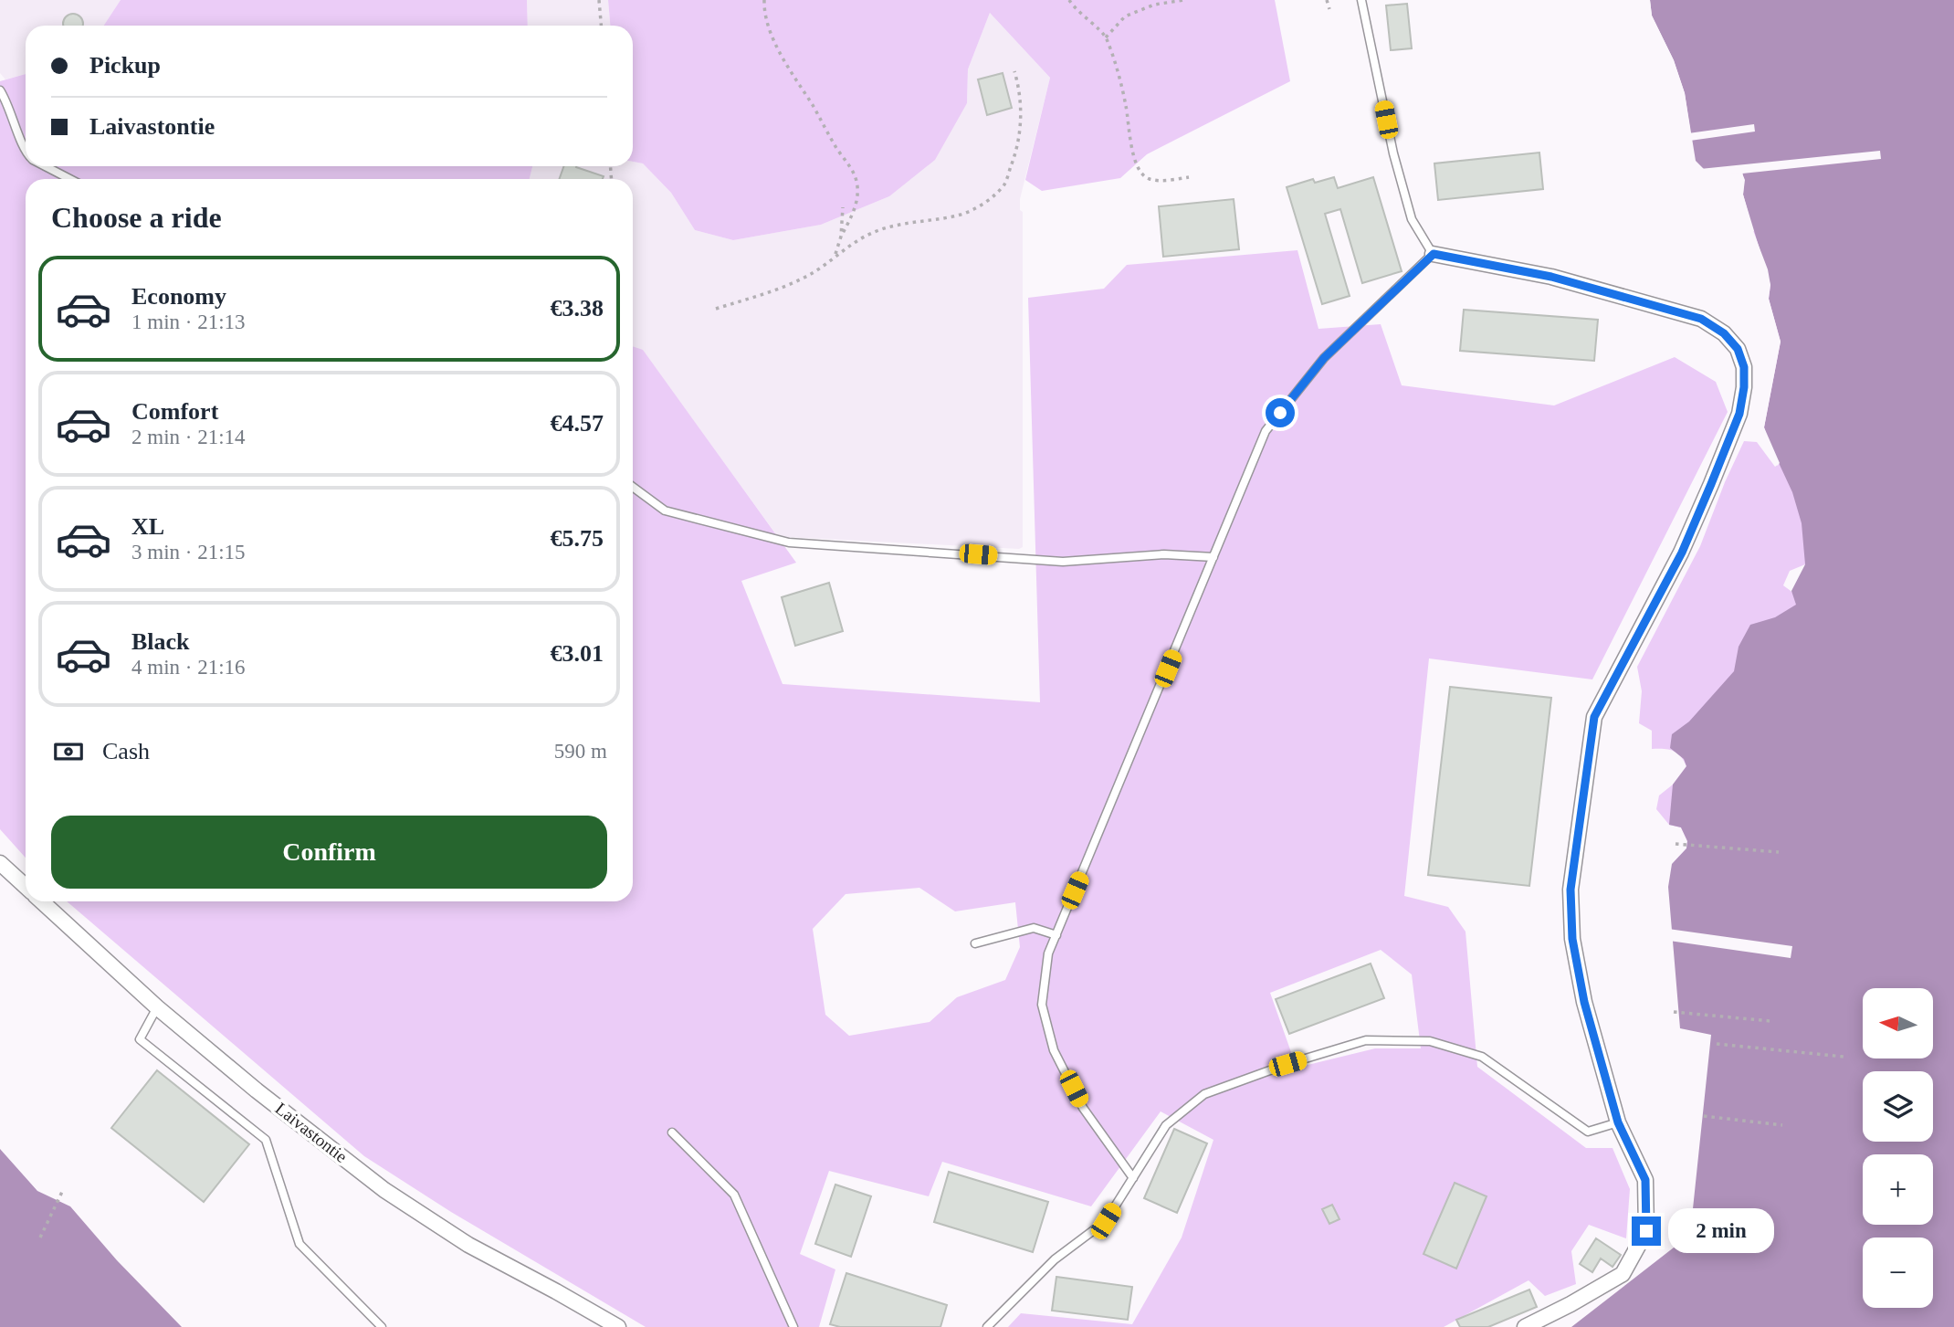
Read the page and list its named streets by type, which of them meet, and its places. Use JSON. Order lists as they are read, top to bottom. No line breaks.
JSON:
{"streets":{"street":["Laivastontie"]},"north":"left","page":{"banner":["Pickup","Laivastontie"],"heading":"Choose a ride","list":[{"name":"Economy","note":"1 min · 21:13","value":"€3.38"},{"name":"Comfort","note":"2 min · 21:14","value":"€4.57"},{"name":"XL","note":"3 min · 21:15","value":"€5.75"},{"name":"Black","note":"4 min · 21:16","value":"€3.01"}],"pay":["Cash","590 m"],"buttons":"Confirm","map_buttons":["+","−"],"bubble":"2 min"}}
